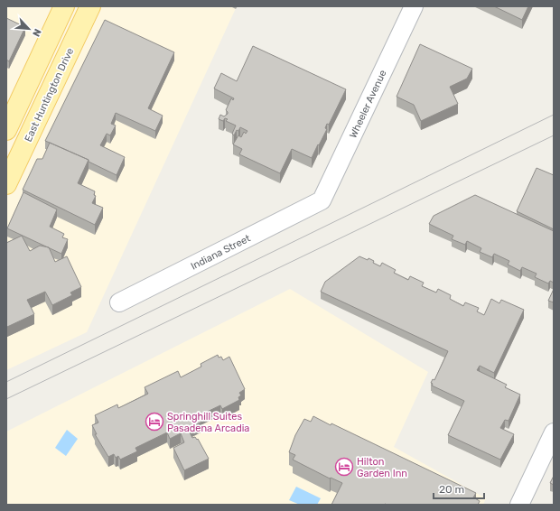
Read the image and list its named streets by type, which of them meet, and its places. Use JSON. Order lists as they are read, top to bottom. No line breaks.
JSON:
{"streets":{"main road":["East Huntington Drive"],"street":["Wheeler Avenue","Indiana Street"]},"crossings":[["Wheeler Avenue","Indiana Street"]],"places":{"hotel":["Springhill Suites Pasadena Arcadia","Hilton Garden Inn"]},"scale_bar":"20 m","north":"bottom right"}
